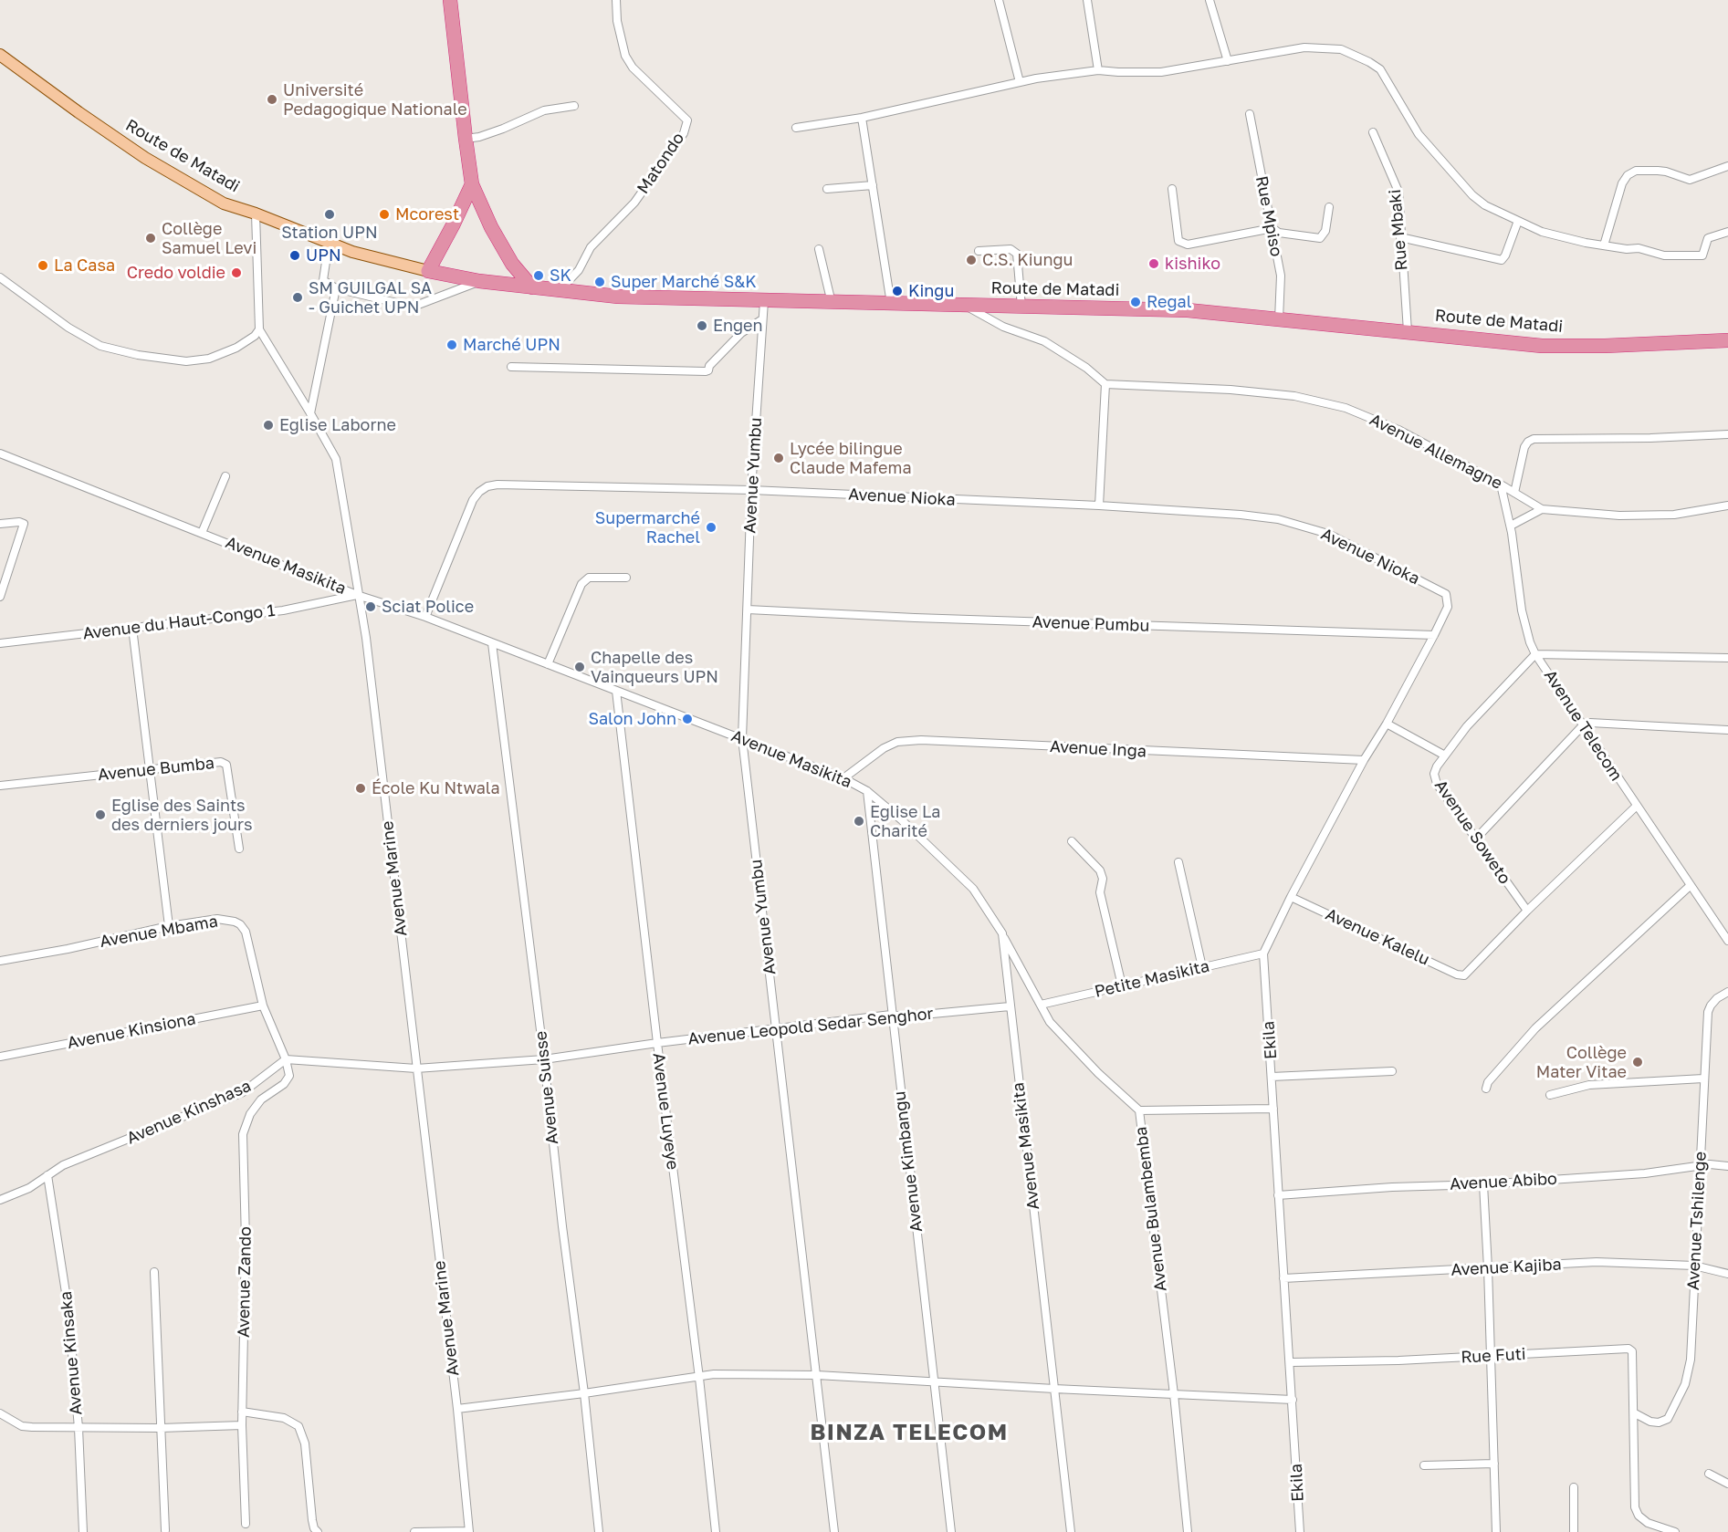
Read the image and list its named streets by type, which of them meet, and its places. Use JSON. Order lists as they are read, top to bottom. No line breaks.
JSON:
{"streets":{"highway":["Route de Matadi"],"street":["Matondo","Rue Mpiso","Rue Mbaki","Avenue Allemagne","Avenue Yumbu","Avenue Nioka","Avenue Masikita","Avenue du Haut-Congo 1","Avenue Pumbu","Avenue Telecom","Avenue Inga","Avenue Bumba","Avenue Soweto","Avenue Marine","Avenue Mbama","Avenue Kalelu","Petite Masikita","Avenue Leopold Sedar Senghor","Avenue Kinsiona","Ekila","Avenue Suisse","Avenue Luyeye","Avenue Kinshasa","Avenue Kimbangu","Avenue Abibo","Avenue Bulambemba","Avenue Tshilenge","Avenue Kajiba","Avenue Zando","Avenue Kinsaka","Rue Futi"]},"crossings":[["Route de Matadi","Matondo"],["Route de Matadi","Rue Mpiso"],["Route de Matadi","Rue Mbaki"],["Route de Matadi","Avenue Yumbu"],["Route de Matadi","Avenue Marine"],["Avenue Allemagne","Avenue Telecom"],["Avenue Yumbu","Avenue Nioka"],["Avenue Yumbu","Avenue Masikita"],["Avenue Yumbu","Avenue Pumbu"],["Avenue Yumbu","Avenue Leopold Sedar Senghor"],["Avenue Nioka","Avenue Masikita"],["Avenue Nioka","Avenue Pumbu"],["Avenue Masikita","Avenue du Haut-Congo 1"],["Avenue Masikita","Avenue Inga"],["Avenue Masikita","Avenue Marine"],["Avenue Masikita","Avenue Leopold Sedar Senghor"],["Avenue Masikita","Avenue Suisse"],["Avenue Masikita","Avenue Luyeye"],["Avenue Masikita","Avenue Kimbangu"],["Avenue Masikita","Avenue Bulambemba"],["Avenue du Haut-Congo 1","Avenue Marine"],["Avenue Telecom","Avenue Soweto"],["Avenue Soweto","Avenue Kalelu"],["Avenue Marine","Avenue Leopold Sedar Senghor"],["Avenue Mbama","Avenue Kinsiona"],["Avenue Mbama","Avenue Kinshasa"],["Avenue Mbama","Avenue Zando"],["Petite Masikita","Ekila"],["Petite Masikita","Avenue Bulambemba"],["Avenue Leopold Sedar Senghor","Avenue Suisse"],["Avenue Leopold Sedar Senghor","Avenue Luyeye"],["Avenue Leopold Sedar Senghor","Avenue Kimbangu"],["Ekila","Avenue Abibo"],["Ekila","Avenue Kajiba"],["Ekila","Rue Futi"],["Avenue Kinshasa","Avenue Zando"],["Avenue Kinshasa","Avenue Kinsaka"],["Avenue Abibo","Avenue Tshilenge"],["Avenue Tshilenge","Avenue Kajiba"],["Avenue Tshilenge","Rue Futi"]],"districts":["BINZA TELECOM"],"places":["Université Pedagogique Nationale","Station UPN","Mcorest","Collège Samuel Levi","UPN","C.S. Kiungu","kishiko","La Casa","Credo voldie","SK","Super Marché S&K","Kingu","SM GUILGAL SA - Guichet UPN","Regal","Engen","Marché UPN","Eglise Laborne","Lycée bilingue Claude Mafema","Supermarché Rachel","Sciat Police","Chapelle des Vainqueurs UPN","Salon John","École Ku Ntwala","Eglise des Saints des derniers jours","Eglise La Charité","Collège Mater Vitae"]}
